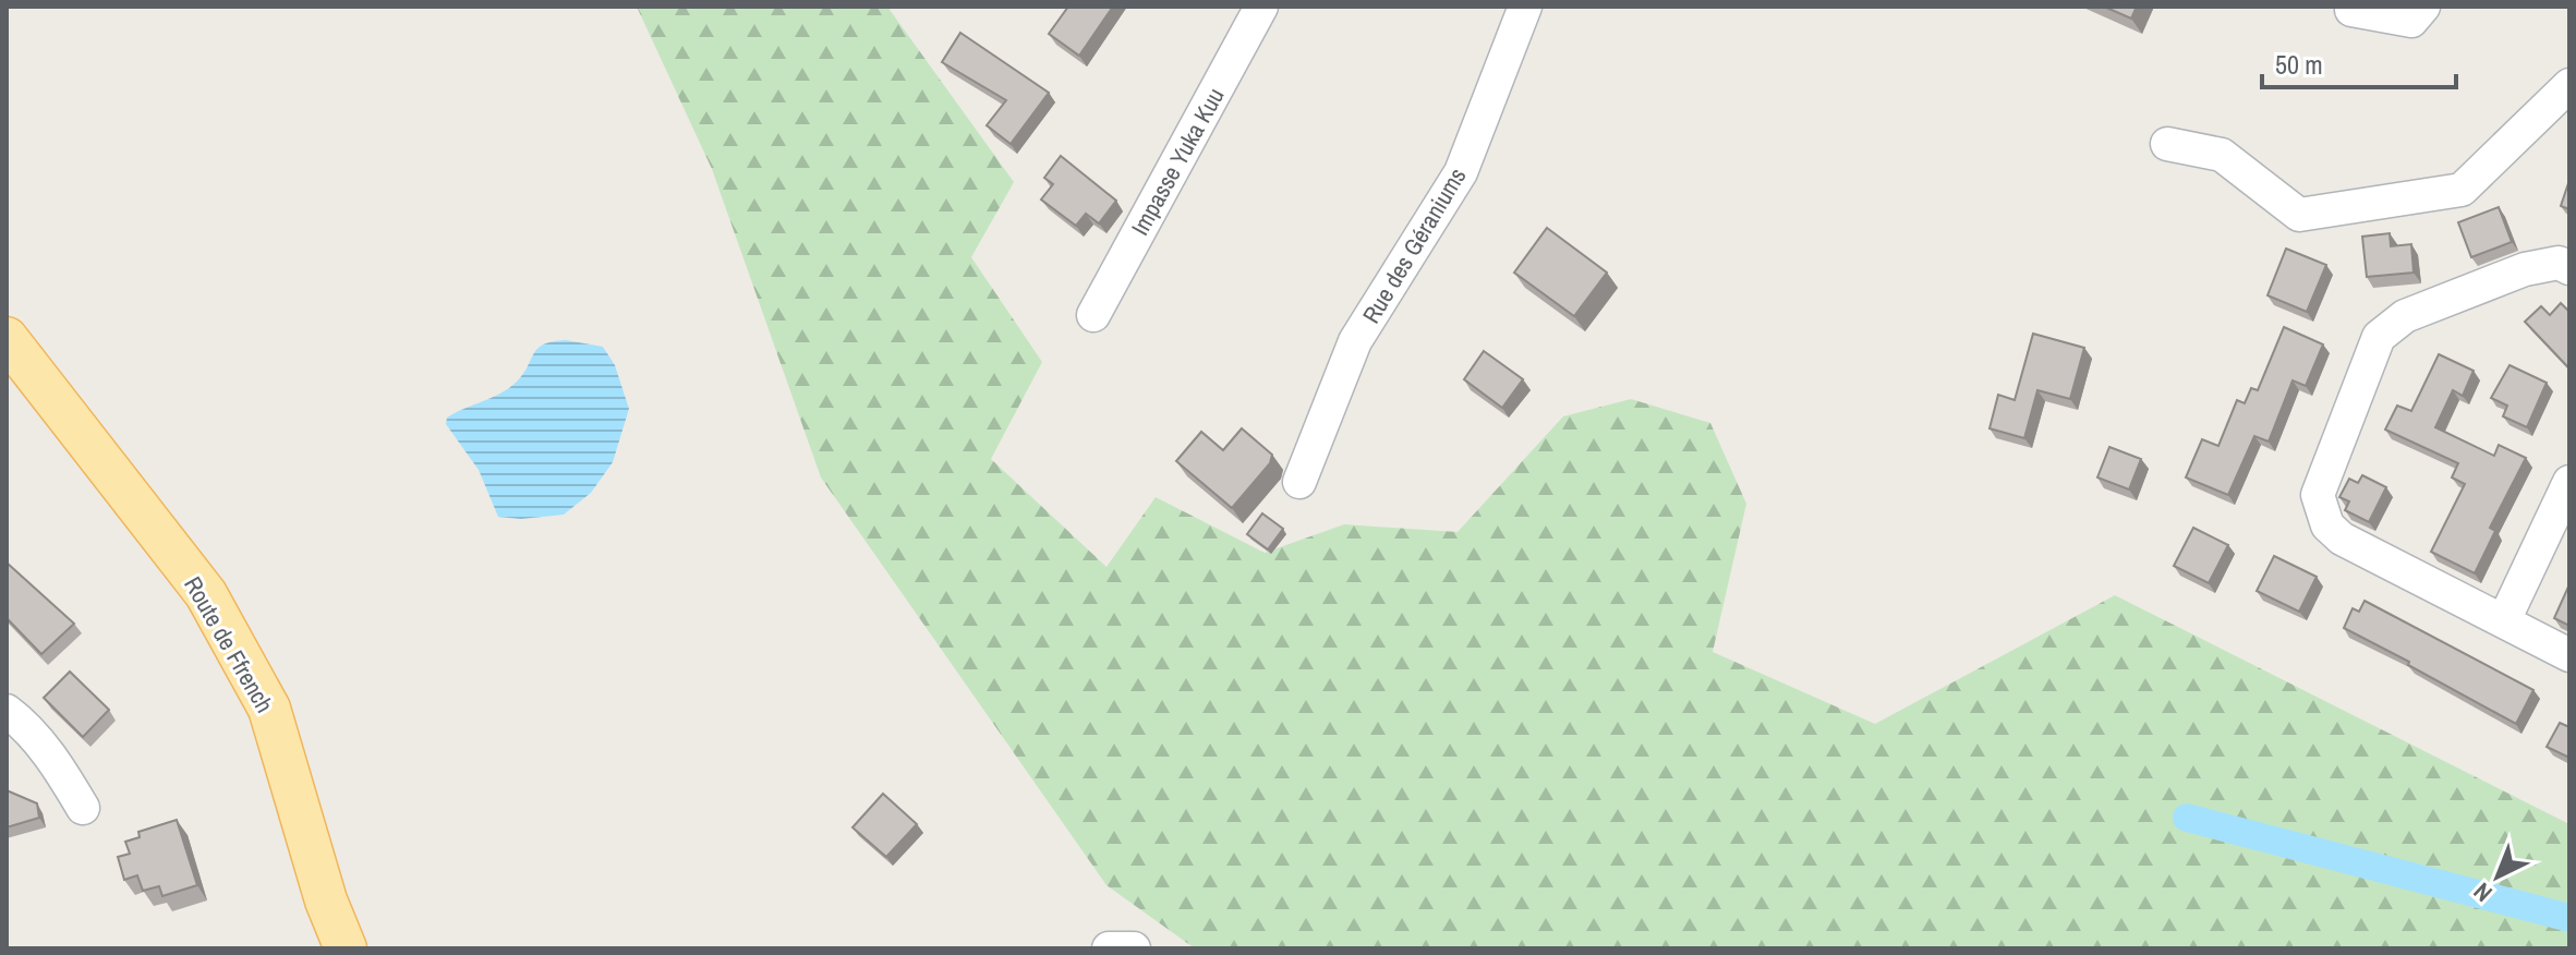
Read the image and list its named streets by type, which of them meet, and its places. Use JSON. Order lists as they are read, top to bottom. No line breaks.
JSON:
{"streets":{"main road":["Route de Ffrench"],"street":["Impasse Yuka Kuu","Rue des Géraniums"]},"scale_bar":"50 m","north":"bottom left"}
